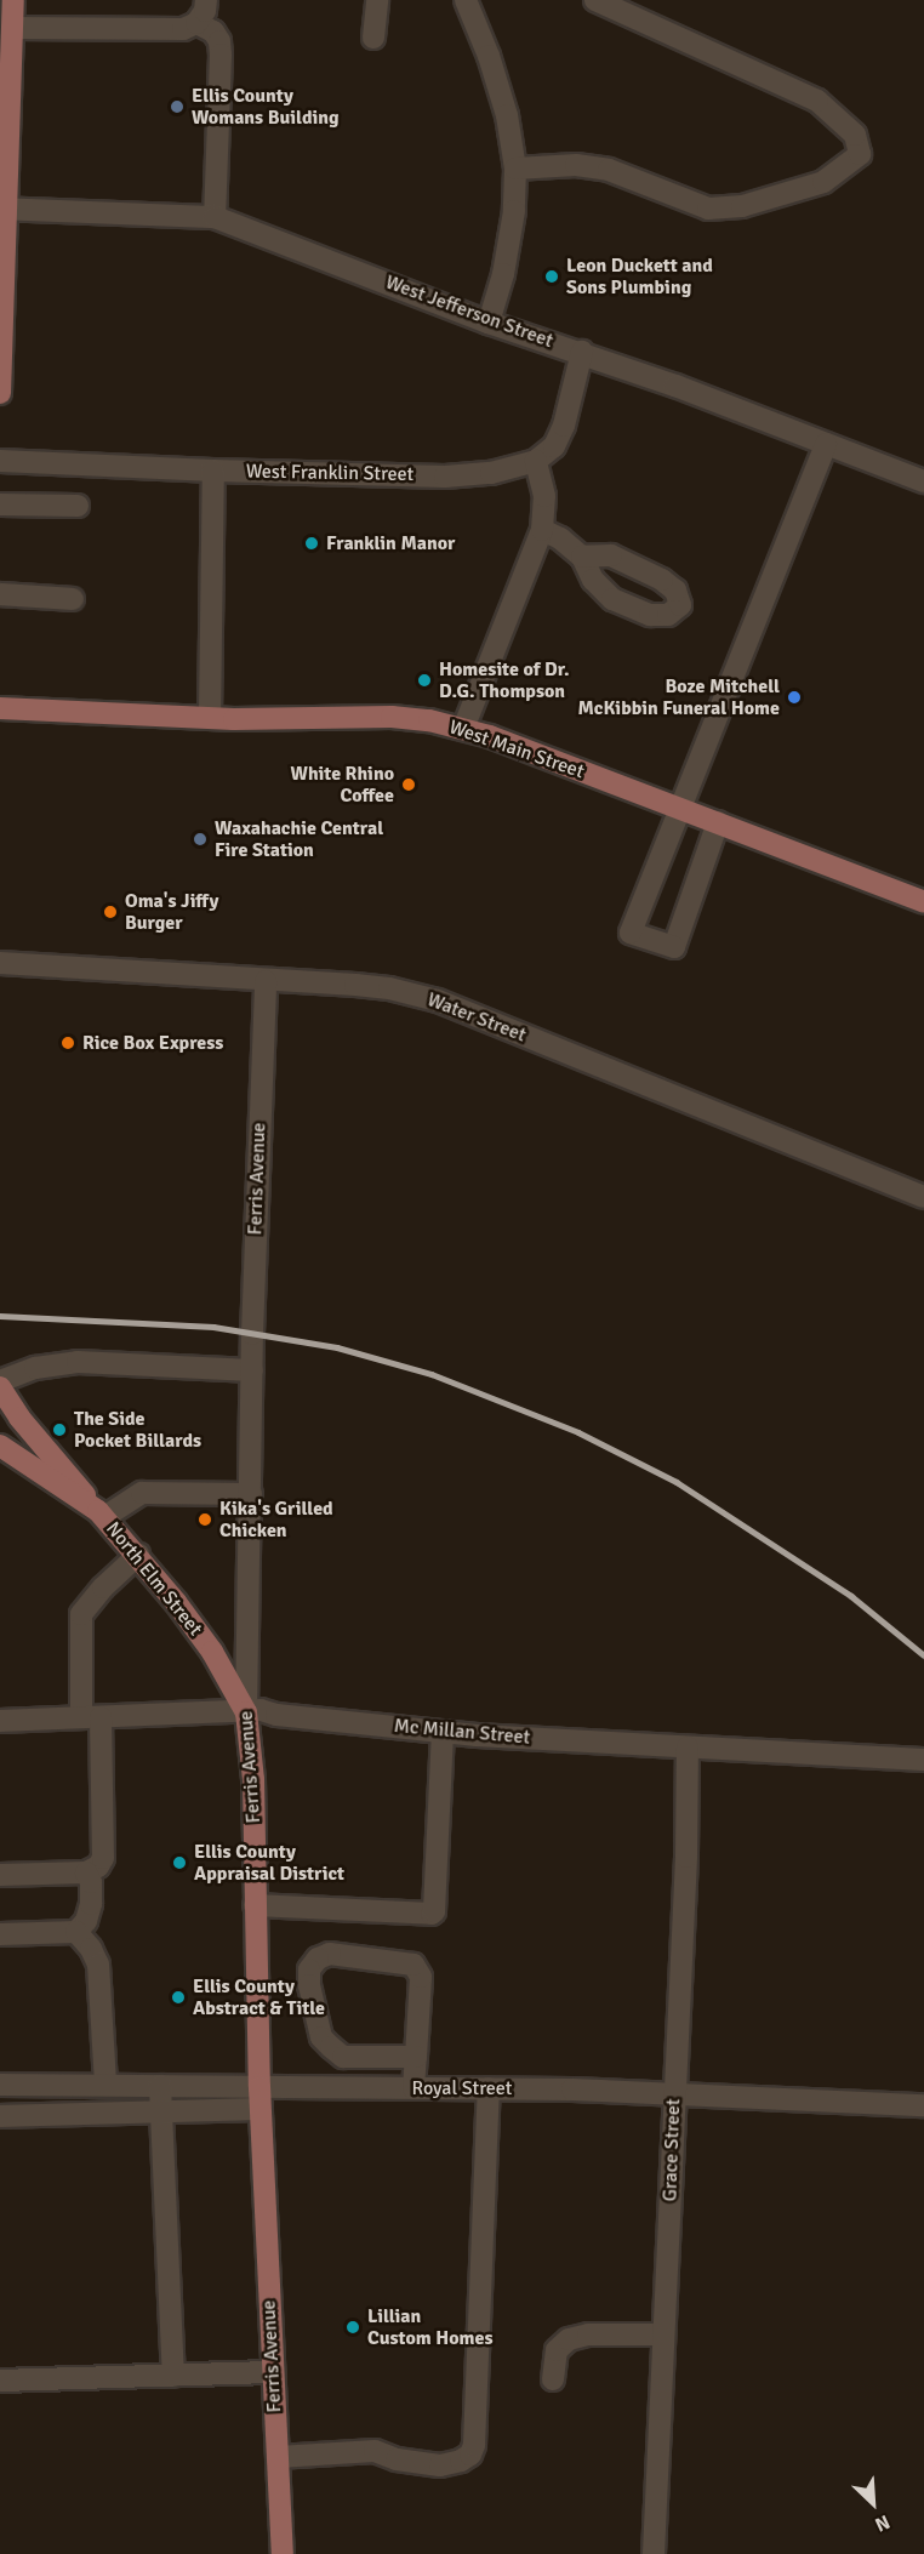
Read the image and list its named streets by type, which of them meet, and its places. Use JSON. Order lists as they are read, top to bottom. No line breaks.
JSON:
{"streets":{"main road":["West Main Street","Ferris Avenue","North Elm Street"],"street":["West Jefferson Street","West Franklin Street","Water Street","Mc Millan Street","Royal Street","Grace Street"]},"crossings":[["Water Street","Ferris Avenue"],["Ferris Avenue","North Elm Street"],["Ferris Avenue","Mc Millan Street"],["Ferris Avenue","Royal Street"],["North Elm Street","Mc Millan Street"],["Mc Millan Street","Grace Street"],["Royal Street","Grace Street"]],"places":["Ellis County Womans Building","Leon Duckett and Sons Plumbing","Franklin Manor","Homesite of Dr. D.G. Thompson","Boze Mitchell McKibbin Funeral Home","White Rhino Coffee","Waxahachie Central Fire Station","Oma's Jiffy Burger","Rice Box Express","The Side Pocket Billards","Kika's Grilled Chicken","Ellis County Appraisal District","Ellis County Abstract & Title","Lillian Custom Homes"],"north":"bottom right"}
